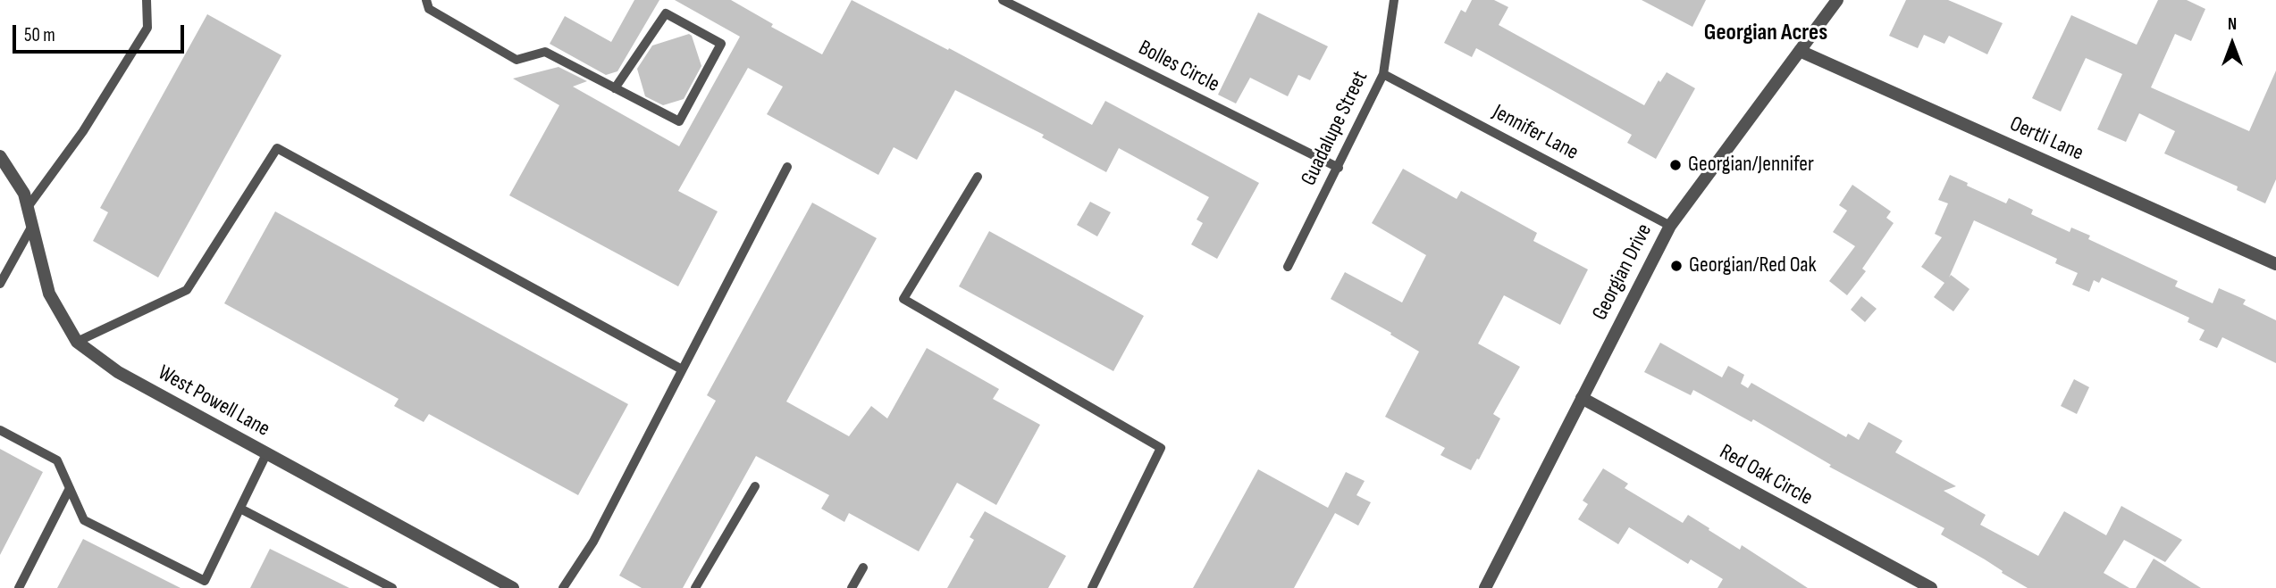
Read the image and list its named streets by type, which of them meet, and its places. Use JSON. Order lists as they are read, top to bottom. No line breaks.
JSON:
{"streets":{"street":["Oertli Lane","Georgian Drive","West Powell Lane","Red Oak Circle"],"lane":["Bolles Circle","Guadalupe Street","Jennifer Lane"]},"crossings":[["Bolles Circle","Guadalupe Street"],["Guadalupe Street","Jennifer Lane"],["Jennifer Lane","Georgian Drive"],["Oertli Lane","Georgian Drive"],["Georgian Drive","Red Oak Circle"]],"districts":["Georgian Acres"],"places":["Georgian/Jennifer","Georgian/Red Oak"],"scale_bar":"50 m","north":"top"}
